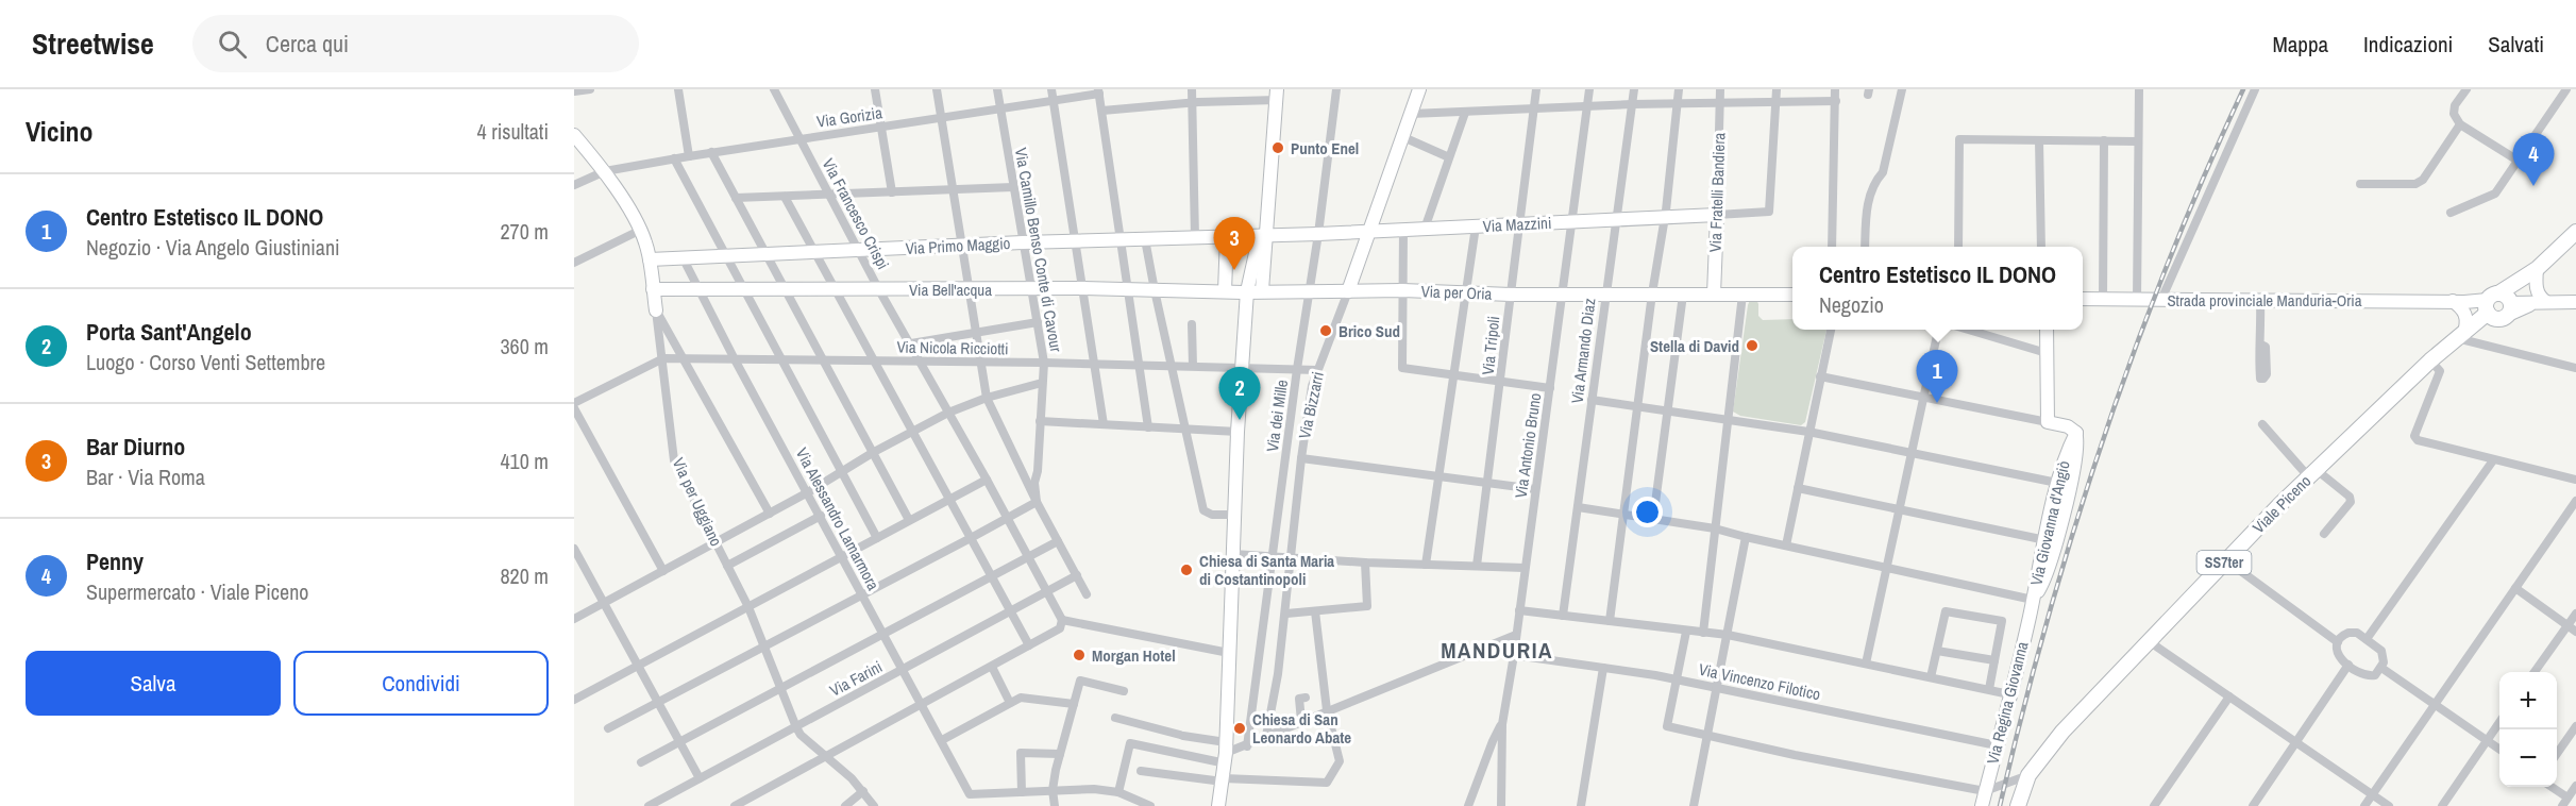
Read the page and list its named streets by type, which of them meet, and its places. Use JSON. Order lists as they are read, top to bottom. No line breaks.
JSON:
{"streets":{"main road":["Viale Piceno","SS7ter"],"street":["Via Gorizia","Via Fratelli Bandiera","Via Francesco Crispi","Via Mazzini","Via Primo Maggio","Via Camillo Benso Conte di Cavour","Via Bell'acqua","Via per Oria","Strada provinciale Manduria-Oria","Via Tripoli","Via Nicola Ricciotti","Via Armando Diaz","Via Bizzarri","Via dei Mille","Via Antonio Bruno","Via per Uggiano","Via Alessandro Lamarmora","Via Giovanna d'Angiò","Via Farini","Via Vincenzo Filotico","Via Regina Giovanna"]},"crossings":[["Via Gorizia","Via Francesco Crispi"],["Via Gorizia","Via Camillo Benso Conte di Cavour"],["Via Gorizia","Via per Uggiano"],["Via Fratelli Bandiera","Via Mazzini"],["Via Francesco Crispi","Via Primo Maggio"],["Via Francesco Crispi","Via Bell'acqua"],["Via Francesco Crispi","Via Nicola Ricciotti"],["Via Mazzini","Via Primo Maggio"],["Via Mazzini","Via Tripoli"],["Via Mazzini","Via Armando Diaz"],["Via Mazzini","Via Bizzarri"],["Via Mazzini","Via dei Mille"],["Via Mazzini","Via Antonio Bruno"],["Via Primo Maggio","Via Camillo Benso Conte di Cavour"],["Via Primo Maggio","Via per Uggiano"],["Via Primo Maggio","Via Alessandro Lamarmora"],["Via Camillo Benso Conte di Cavour","Via Bell'acqua"],["Via Camillo Benso Conte di Cavour","Via Nicola Ricciotti"],["Via Bell'acqua","Via per Oria"],["Via Bell'acqua","Via per Uggiano"],["Via Bell'acqua","Via Alessandro Lamarmora"],["Via per Oria","Via Tripoli"],["Via per Oria","Via Armando Diaz"],["Via per Oria","Via Bizzarri"],["Via per Oria","Via dei Mille"],["Via per Oria","Via Antonio Bruno"],["Strada provinciale Manduria-Oria","Viale Piceno"],["Via Nicola Ricciotti","Via Bizzarri"],["Via Nicola Ricciotti","Via dei Mille"],["Via Nicola Ricciotti","Via per Uggiano"],["Via Nicola Ricciotti","Via Alessandro Lamarmora"],["Via Antonio Bruno","Via Vincenzo Filotico"],["Via per Uggiano","Via Farini"],["Via Alessandro Lamarmora","Via Farini"],["Via Giovanna d'Angiò","Via Regina Giovanna"],["Via Vincenzo Filotico","Via Regina Giovanna"]],"districts":["MANDURIA"],"places":["Punto Enel","Brico Sud","Stella di David","Chiesa di Santa Maria di Costantinopoli","Morgan Hotel","Chiesa di San Leonardo Abate"],"page":{"header":"Streetwise","search":"Cerca qui","nav":["Mappa","Indicazioni","Salvati"],"heading":["Vicino","4 risultati"],"pins":["4","3","1","2"],"list":[{"mark":"1","name":"Centro Estetisco IL DONO","note":"Negozio · Via Angelo Giustiniani","value":"270 m"},{"mark":"2","name":"Porta Sant'Angelo","note":"Luogo · Corso Venti Settembre","value":"360 m"},{"mark":"3","name":"Bar Diurno","note":"Bar · Via Roma","value":"410 m"},{"mark":"4","name":"Penny","note":"Supermercato · Viale Piceno","value":"820 m"}],"popup":["Centro Estetisco IL DONO","Negozio"],"buttons":["Salva","Condividi"],"map_buttons":["+","−"]}}
